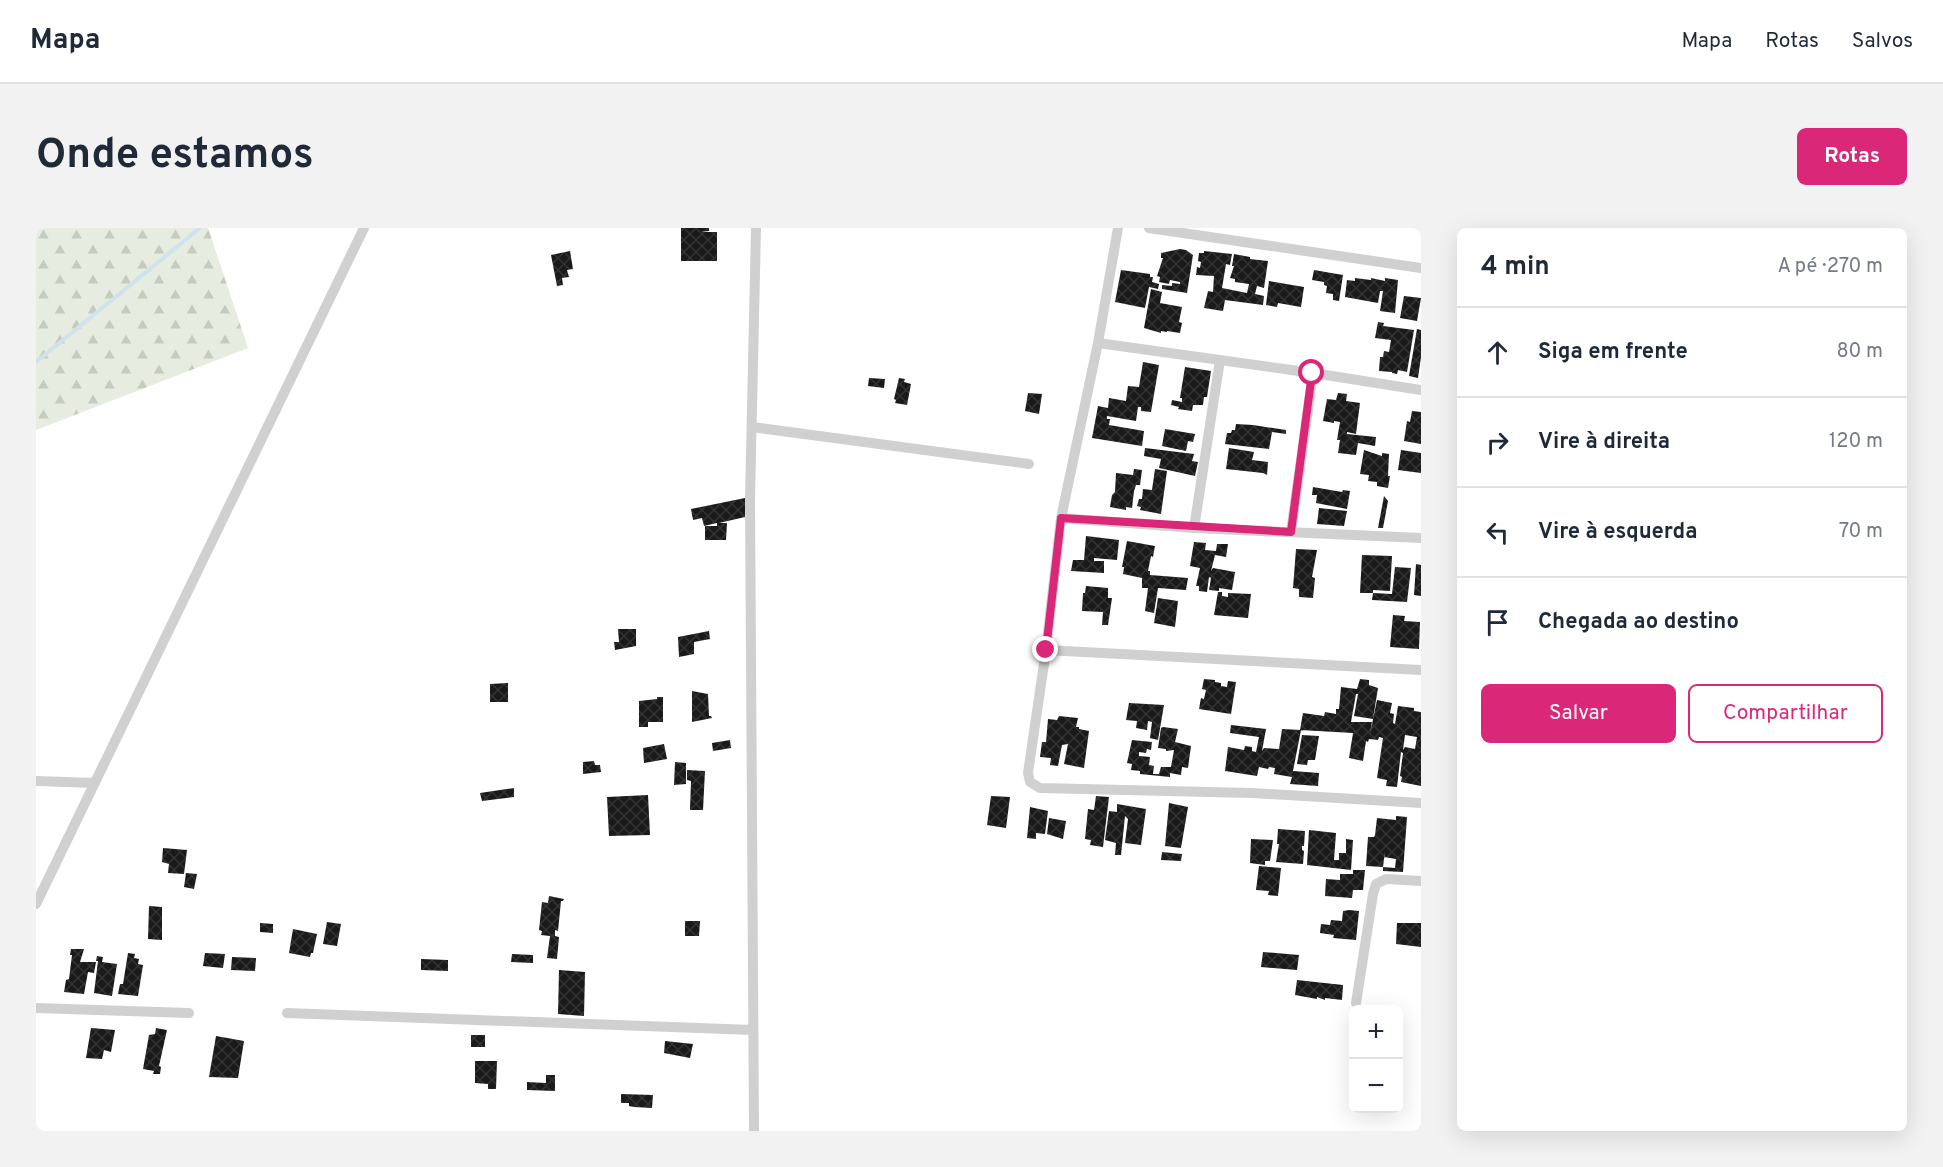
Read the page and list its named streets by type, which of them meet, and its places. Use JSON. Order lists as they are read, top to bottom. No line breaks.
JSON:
{"page":{"header":"Mapa","nav":["Mapa","Rotas","Salvos"],"buttons":["Rotas",["Salvar","Compartilhar"]],"title":"Onde estamos","heading":["4 min","A pé · 270 m"],"list":[["Siga em frente","80 m"],["Vire à direita","120 m"],["Vire à esquerda","70 m"],"Chegada ao destino"],"map_buttons":["+","−"]}}
